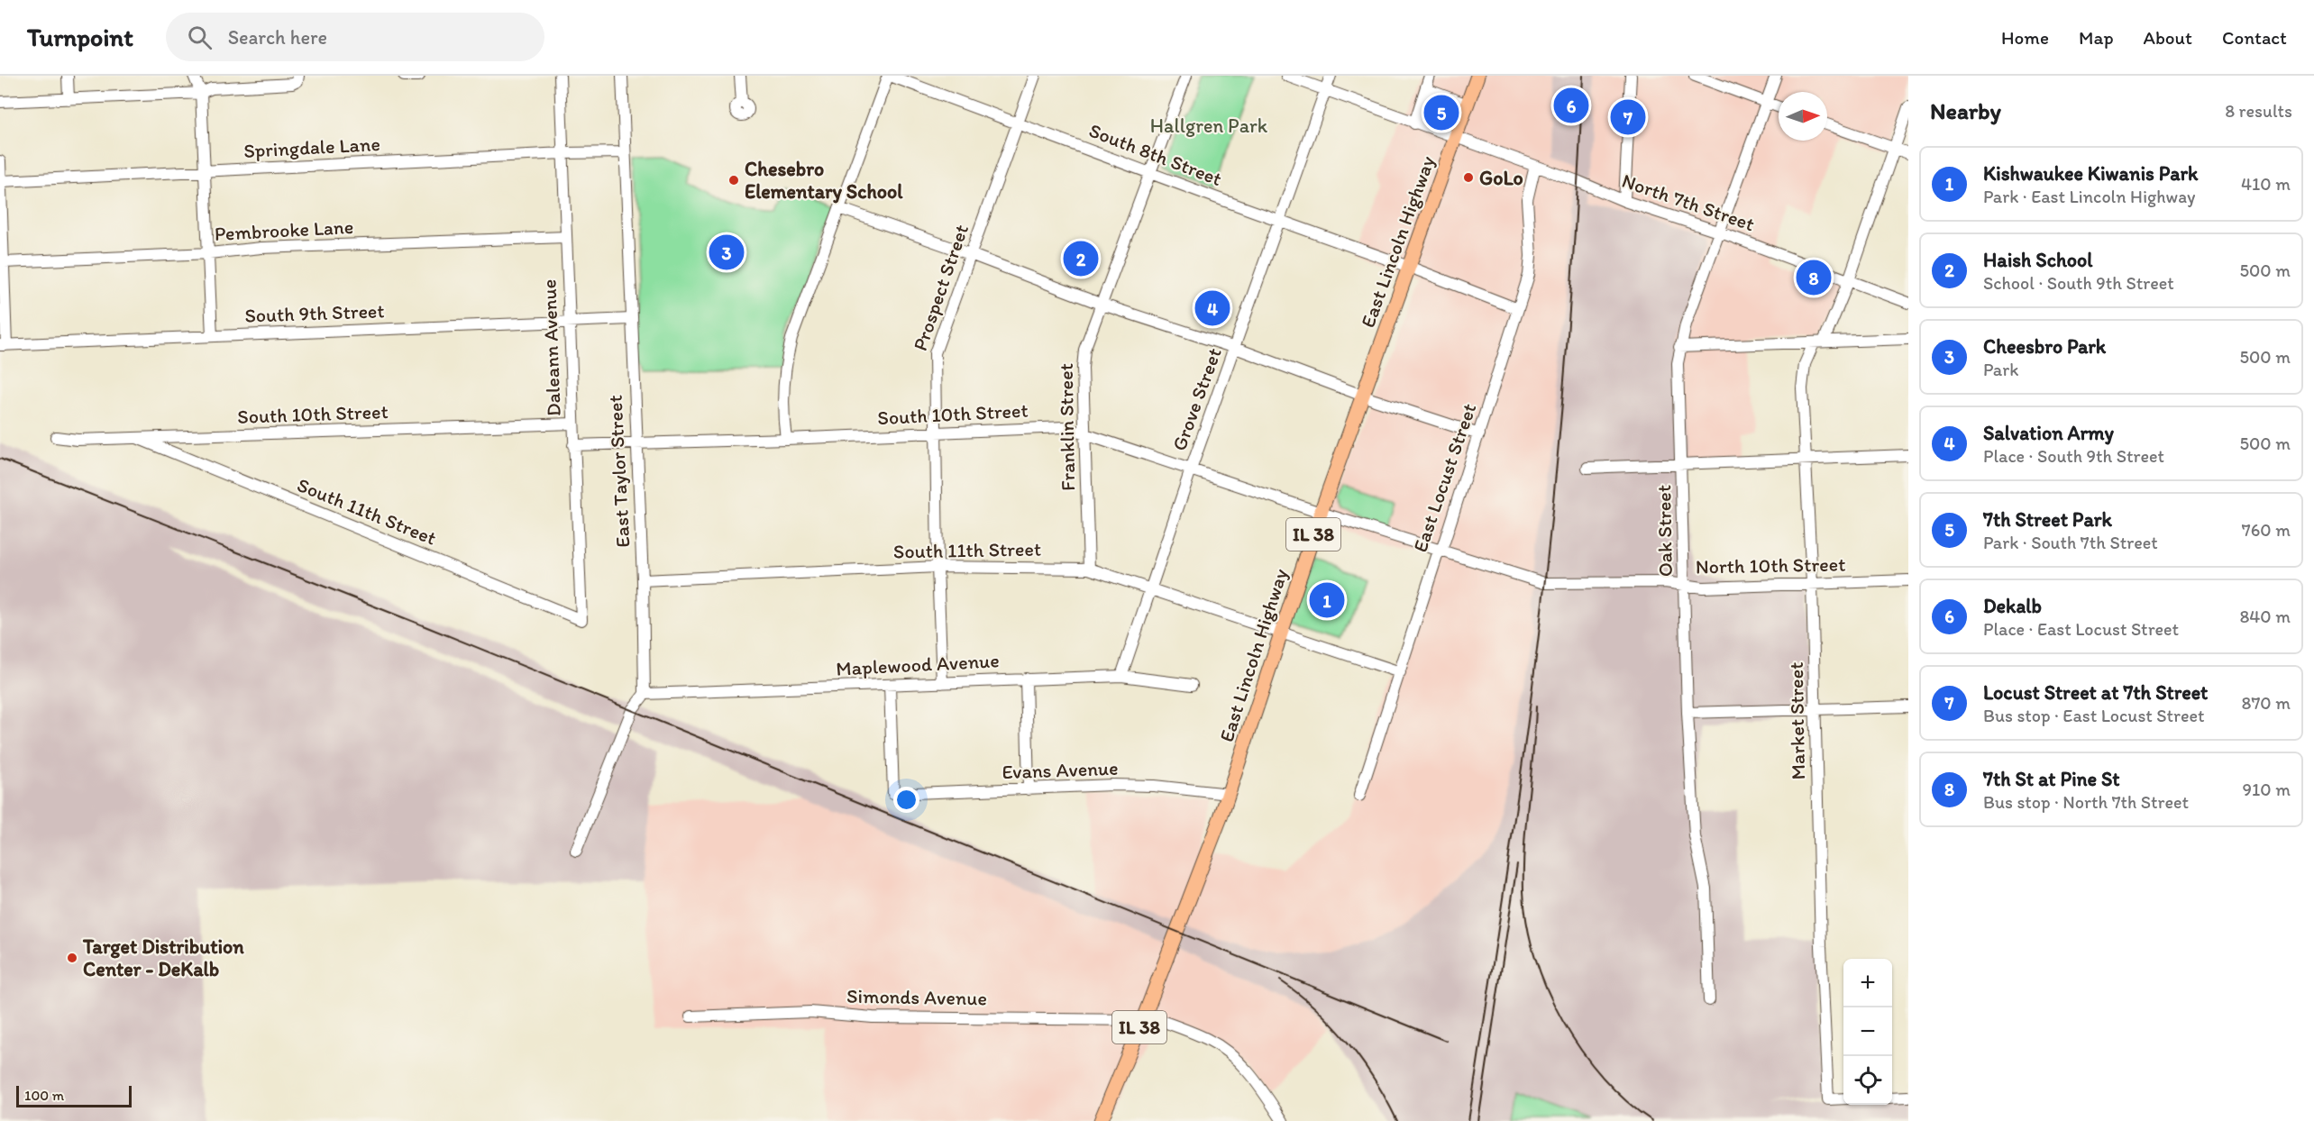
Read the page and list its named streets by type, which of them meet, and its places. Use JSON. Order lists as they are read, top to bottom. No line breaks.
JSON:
{"streets":{"main road":["East Lincoln Highway","IL 38"],"street":["Springdale Lane","South 8th Street","North 7th Street","Pembrooke Lane","Prospect Street","South 9th Street","Daleann Avenue","Grove Street","South 10th Street","Franklin Street","East Taylor Street","East Locust Street","South 11th Street","Oak Street","North 10th Street","Maplewood Avenue","Market Street","Evans Avenue","Simonds Avenue"]},"crossings":[["Springdale Lane","Daleann Avenue"],["Springdale Lane","East Taylor Street"],["South 8th Street","East Lincoln Highway"],["South 8th Street","Prospect Street"],["South 8th Street","Grove Street"],["South 8th Street","Franklin Street"],["South 8th Street","East Locust Street"],["North 7th Street","East Lincoln Highway"],["North 7th Street","Grove Street"],["North 7th Street","East Locust Street"],["North 7th Street","Oak Street"],["North 7th Street","Market Street"],["Pembrooke Lane","Daleann Avenue"],["East Lincoln Highway","South 10th Street"],["East Lincoln Highway","South 11th Street"],["East Lincoln Highway","North 10th Street"],["East Lincoln Highway","Evans Avenue"],["East Lincoln Highway","Simonds Avenue"],["Prospect Street","South 10th Street"],["Prospect Street","South 11th Street"],["Prospect Street","Maplewood Avenue"],["South 9th Street","Daleann Avenue"],["South 9th Street","East Taylor Street"],["Daleann Avenue","South 10th Street"],["Daleann Avenue","South 11th Street"],["Grove Street","South 10th Street"],["Grove Street","South 11th Street"],["Grove Street","Maplewood Avenue"],["South 10th Street","Franklin Street"],["South 10th Street","East Taylor Street"],["South 10th Street","South 11th Street"],["South 10th Street","North 10th Street"],["Franklin Street","South 11th Street"],["East Taylor Street","South 11th Street"],["East Taylor Street","Maplewood Avenue"],["East Locust Street","South 11th Street"],["East Locust Street","North 10th Street"],["Oak Street","North 10th Street"],["North 10th Street","Market Street"],["Maplewood Avenue","Evans Avenue"]],"parks":["Hallgren Park"],"places":["GoLo","Chesebro Elementary School","Target Distribution Center - DeKalb"],"scale_bar":"100 m","north":"right","page":{"header":"Turnpoint","search":"Search here","nav":["Home","Map","About","Contact"],"heading":["Nearby","8 results"],"pins":["6","5","7","3","2","8","4","1"],"list":[{"mark":"1","name":"Kishwaukee Kiwanis Park","note":"Park · East Lincoln Highway","value":"410 m"},{"mark":"2","name":"Haish School","note":"School · South 9th Street","value":"500 m"},{"mark":"3","name":"Cheesbro Park","note":"Park","value":"500 m"},{"mark":"4","name":"Salvation Army","note":"Place · South 9th Street","value":"500 m"},{"mark":"5","name":"7th Street Park","note":"Park · South 7th Street","value":"760 m"},{"mark":"6","name":"Dekalb","note":"Place · East Locust Street","value":"840 m"},{"mark":"7","name":"Locust Street at 7th Street","note":"Bus stop · East Locust Street","value":"870 m"},{"mark":"8","name":"7th St at Pine St","note":"Bus stop · North 7th Street","value":"910 m"}],"map_buttons":["+","−"],"scale":"100 m"}}
